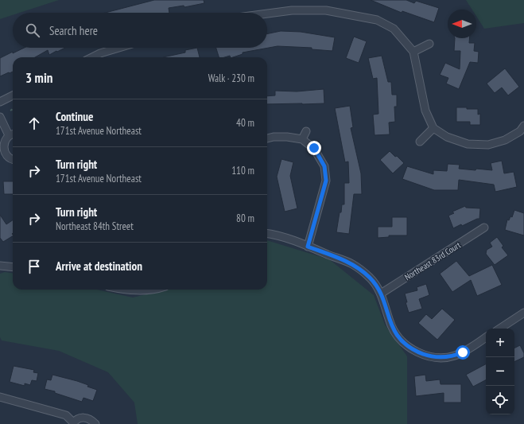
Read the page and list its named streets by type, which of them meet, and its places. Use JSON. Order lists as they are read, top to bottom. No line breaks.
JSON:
{"streets":{"street":["Northeast 83rd Court"]},"north":"left","page":{"search":"Search here","heading":["3 min","Walk · 230 m"],"list":[["Continue","171st Avenue Northeast","40 m"],["Turn right","171st Avenue Northeast","110 m"],["Turn right","Northeast 84th Street","80 m"],"Arrive at destination"],"map_buttons":["+","−"]}}
